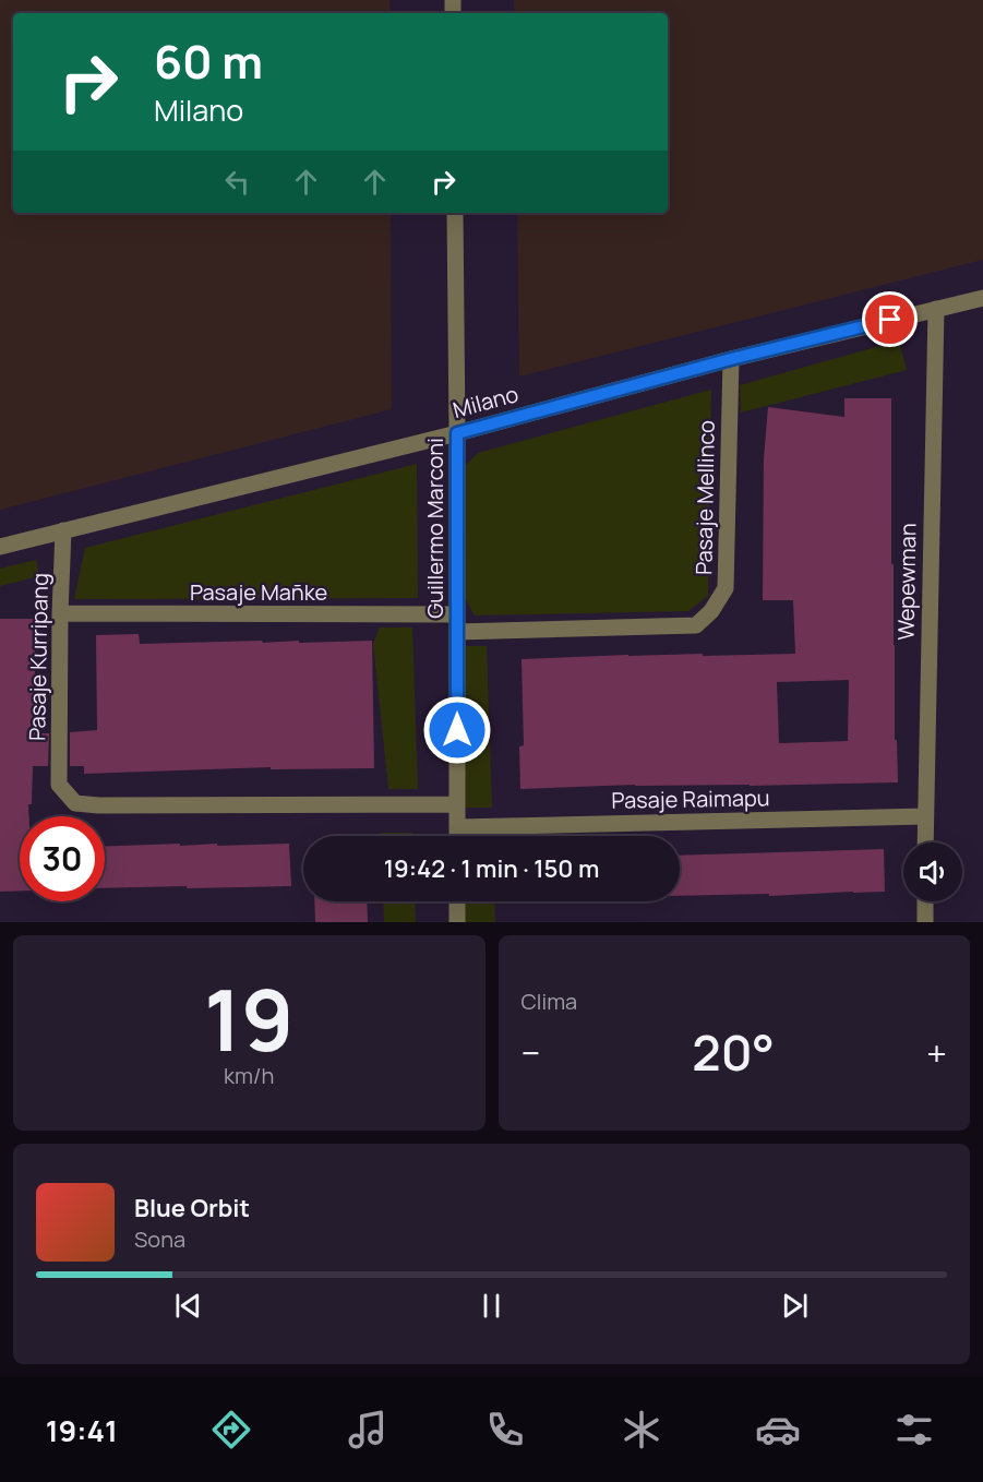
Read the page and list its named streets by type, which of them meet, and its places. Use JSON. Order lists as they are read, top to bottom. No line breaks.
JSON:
{"streets":{"street":["Milano","Pasaje Mellinco","Guillermo Marconi","Wepewman","Pasaje Mañke","Pasaje Kurripang","Pasaje Raimapu"]},"crossings":[["Milano","Pasaje Mellinco"],["Milano","Guillermo Marconi"],["Milano","Wepewman"],["Milano","Pasaje Kurripang"],["Pasaje Mellinco","Pasaje Mañke"],["Guillermo Marconi","Pasaje Mañke"],["Guillermo Marconi","Pasaje Kurripang"],["Guillermo Marconi","Pasaje Raimapu"],["Wepewman","Pasaje Raimapu"],["Pasaje Mañke","Pasaje Kurripang"]],"page":{"turn":["60 m","Milano"],"limit":"30","trip":"19:42 · 1 min · 150 m","tile":[["19","km/h"],"Clima"],"heat":["−","20°","+"],"song":["Blue Orbit","Sona"],"tabs":"19:41"}}
